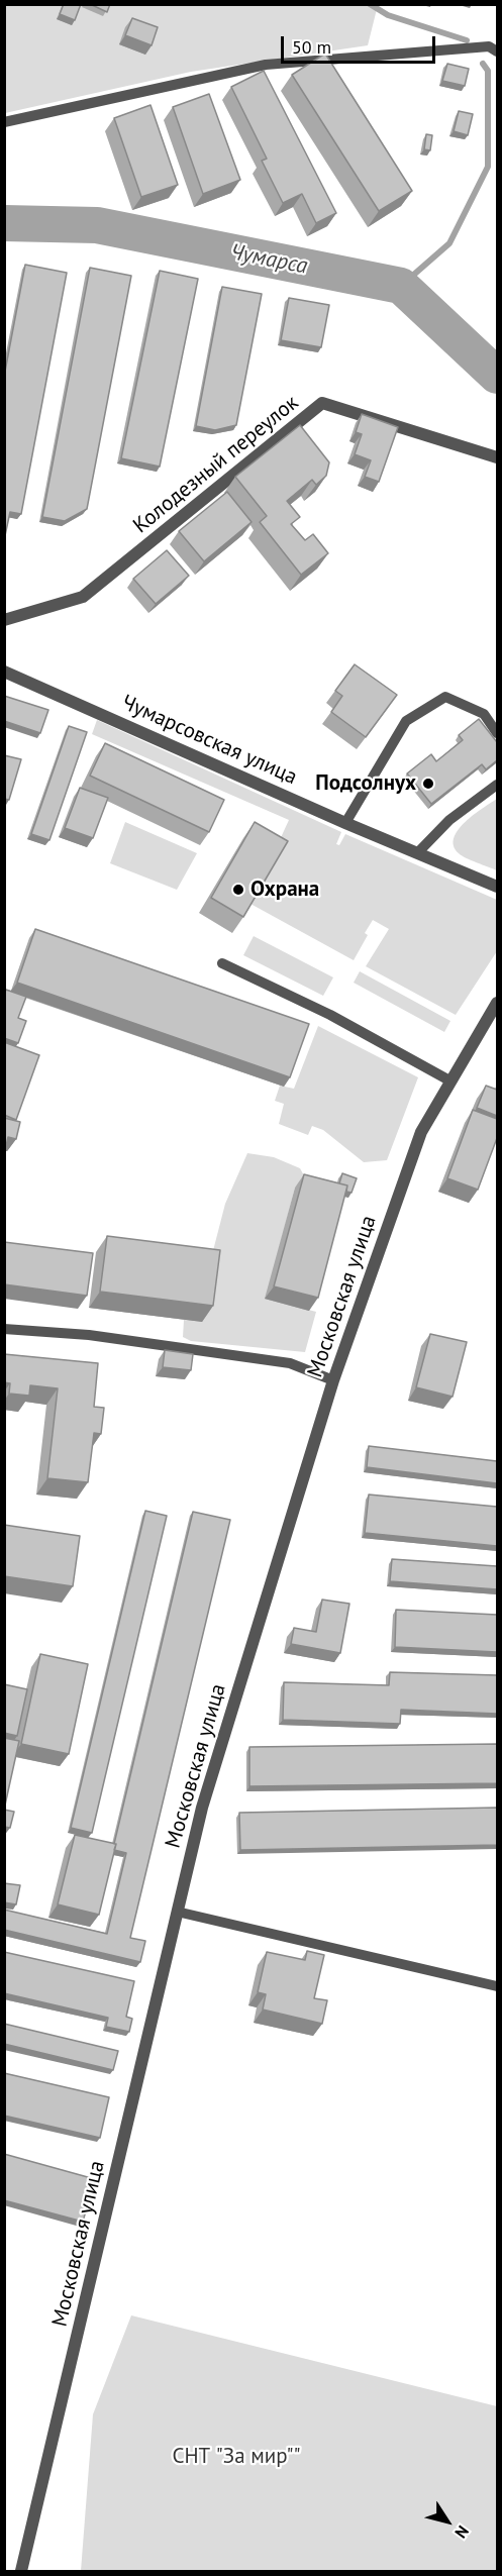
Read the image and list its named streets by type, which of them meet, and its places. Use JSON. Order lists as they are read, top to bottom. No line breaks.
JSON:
{"streets":{"street":["Колодезный переулок","Чумарсовская улица","Московская улица"]},"water":["Чумарса"],"parks":["СНТ \"За мир\"\""],"places":["Подсолнух","Охрана"],"scale_bar":"50 m","north":"bottom right"}
